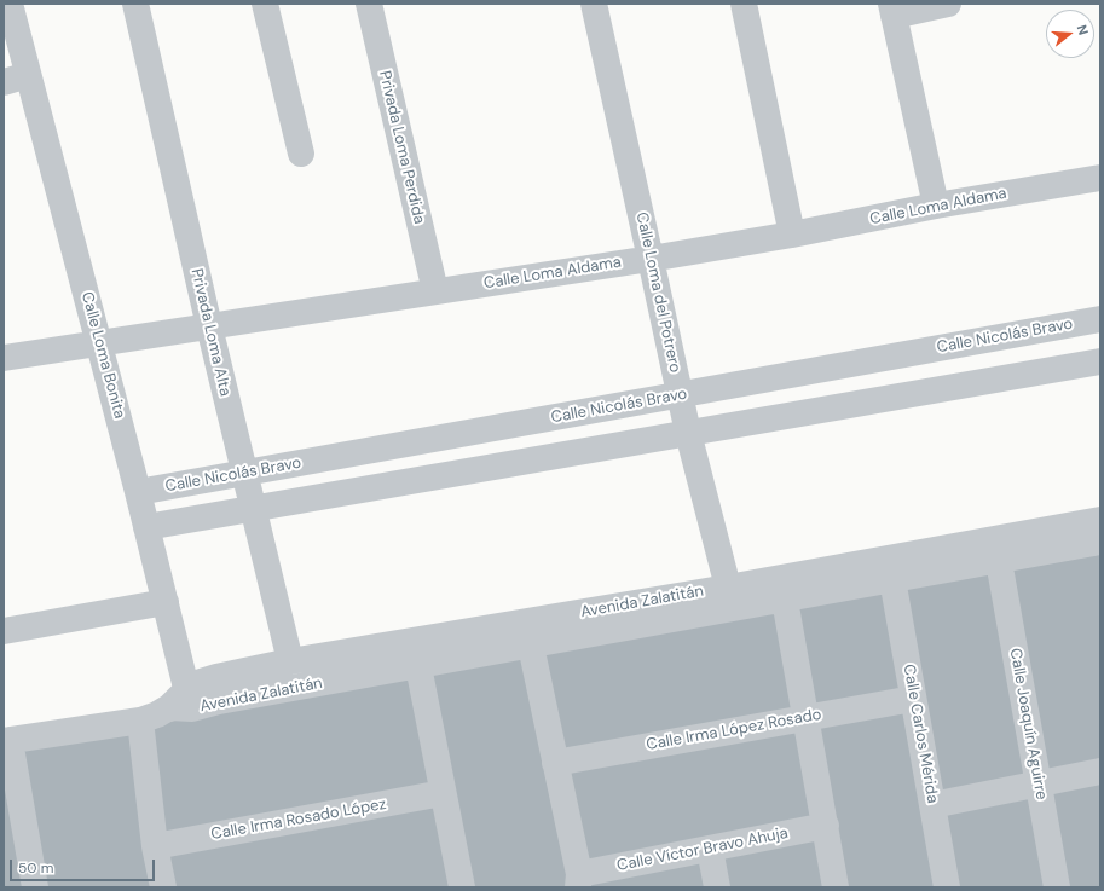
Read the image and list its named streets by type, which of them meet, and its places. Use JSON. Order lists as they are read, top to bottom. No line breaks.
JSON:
{"streets":{"street":["Privada Loma Perdida","Calle Loma Aldama","Calle Loma del Potrero","Privada Loma Alta","Calle Nicolás Bravo","Calle Loma Bonita","Avenida Zalatitán","Calle Joaquín Aguirre","Calle Irma López Rosado","Calle Carlos Mérida","Calle Irma Rosado López","Calle Víctor Bravo Ahuja"]},"crossings":[["Privada Loma Perdida","Calle Loma Aldama"],["Calle Loma Aldama","Calle Loma del Potrero"],["Calle Loma Aldama","Privada Loma Alta"],["Calle Loma Aldama","Calle Loma Bonita"],["Calle Loma del Potrero","Calle Nicolás Bravo"],["Calle Loma del Potrero","Avenida Zalatitán"],["Privada Loma Alta","Calle Nicolás Bravo"],["Privada Loma Alta","Avenida Zalatitán"],["Calle Nicolás Bravo","Calle Loma Bonita"],["Calle Loma Bonita","Avenida Zalatitán"],["Avenida Zalatitán","Calle Joaquín Aguirre"],["Avenida Zalatitán","Calle Carlos Mérida"],["Calle Irma López Rosado","Calle Carlos Mérida"]],"scale_bar":"50 m","north":"right"}
